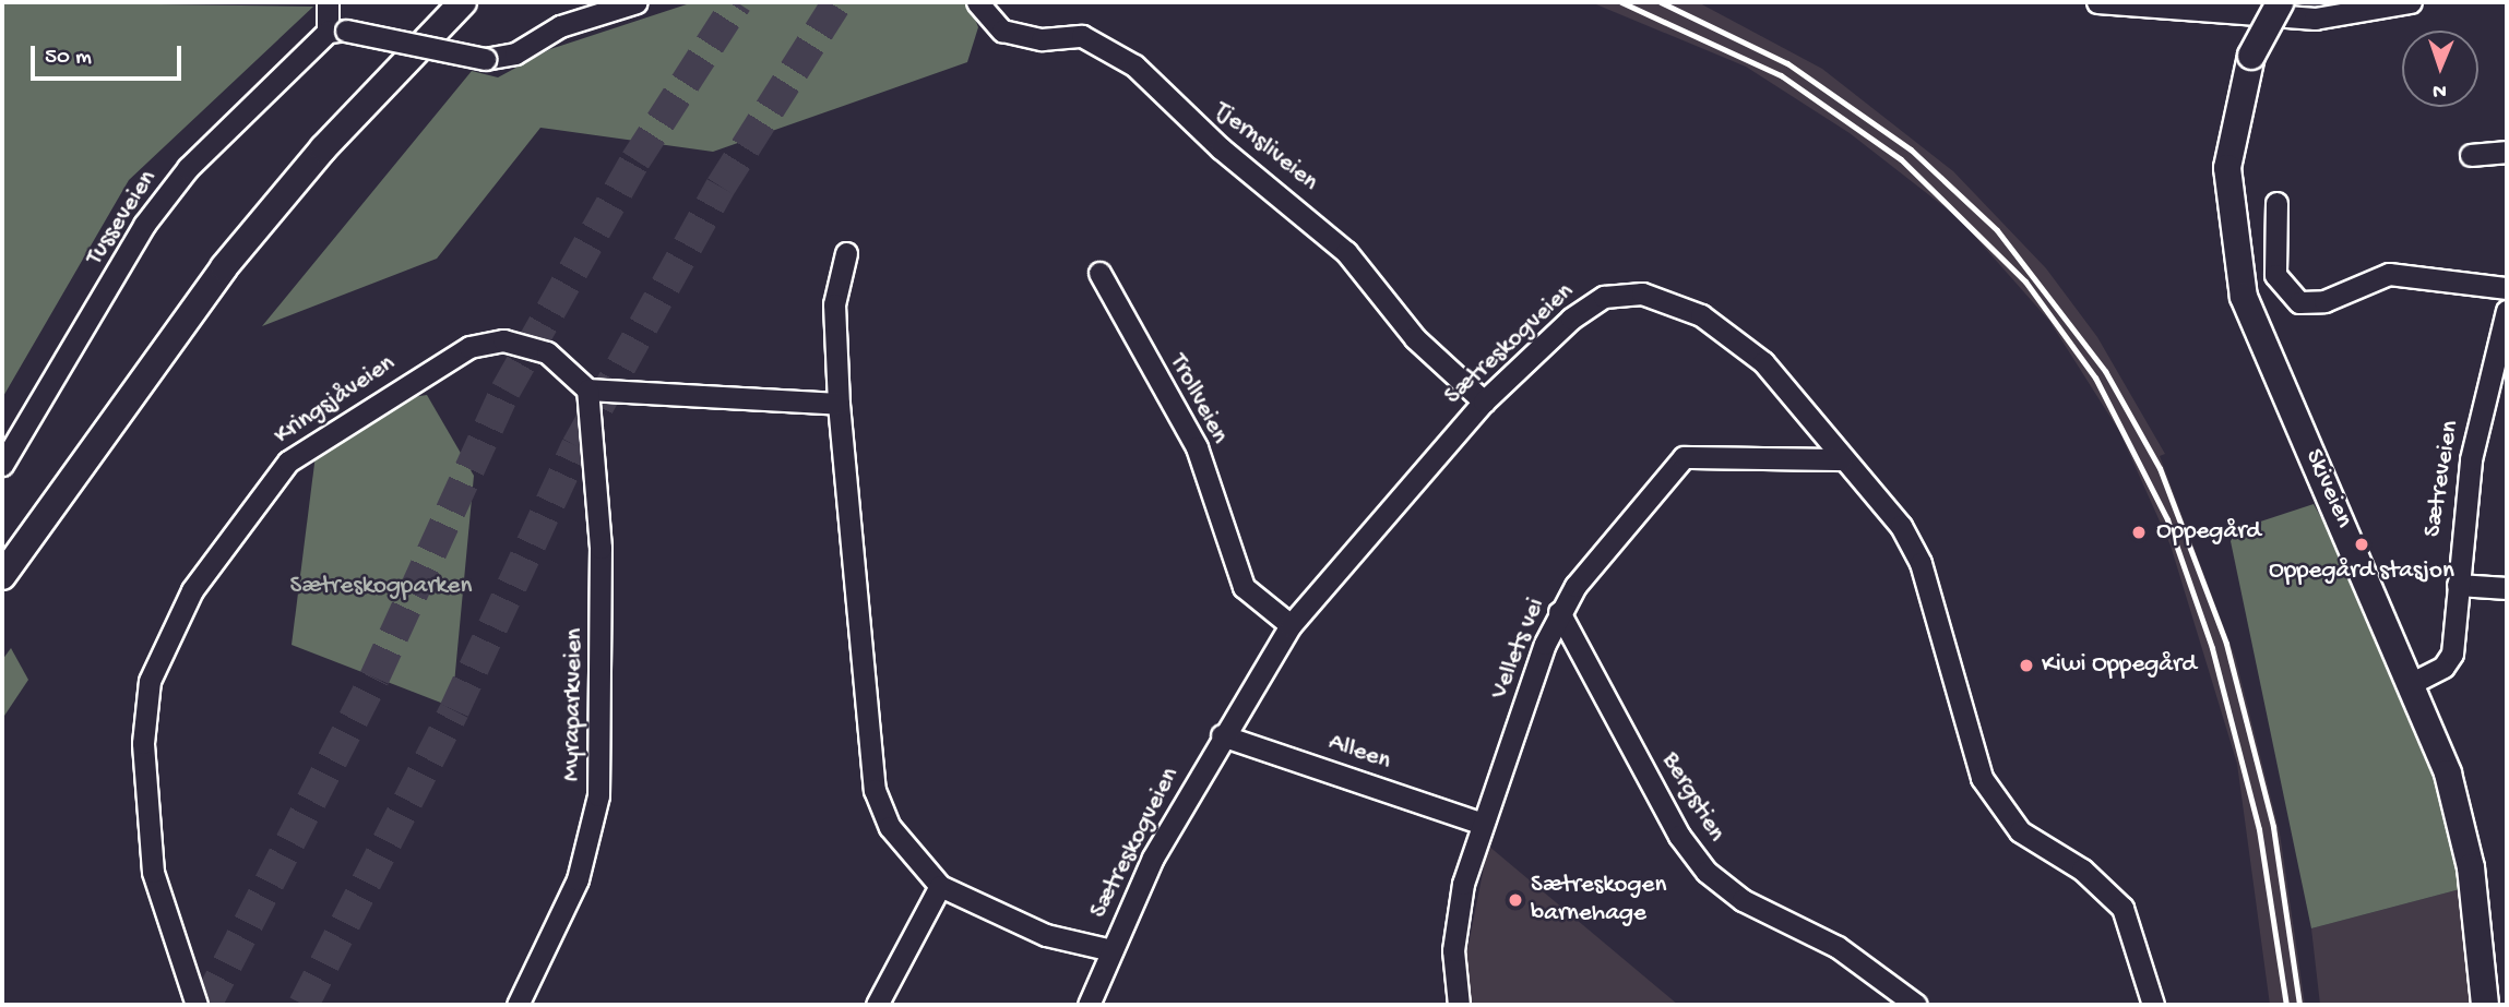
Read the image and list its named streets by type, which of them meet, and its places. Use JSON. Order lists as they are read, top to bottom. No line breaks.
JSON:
{"streets":{"main road":["Skiveien"],"street":["Tjernsliveien","Tusseveien","Sætreskogveien","Trollveien","Kringsjåveien","Sætreveien","Vellets vei","Myraparkveien","Alleen","Bergstien"]},"crossings":[["Tjernsliveien","Sætreskogveien"],["Sætreskogveien","Trollveien"],["Sætreskogveien","Vellets vei"],["Sætreskogveien","Alleen"],["Kringsjåveien","Myraparkveien"],["Sætreveien","Skiveien"],["Vellets vei","Alleen"],["Vellets vei","Bergstien"]],"parks":["Sætreskogparken"],"places":["Oppegård","Oppegård stasjon","Kiwi Oppegård","Sætreskogen barnehage"],"scale_bar":"50 m","north":"bottom"}
